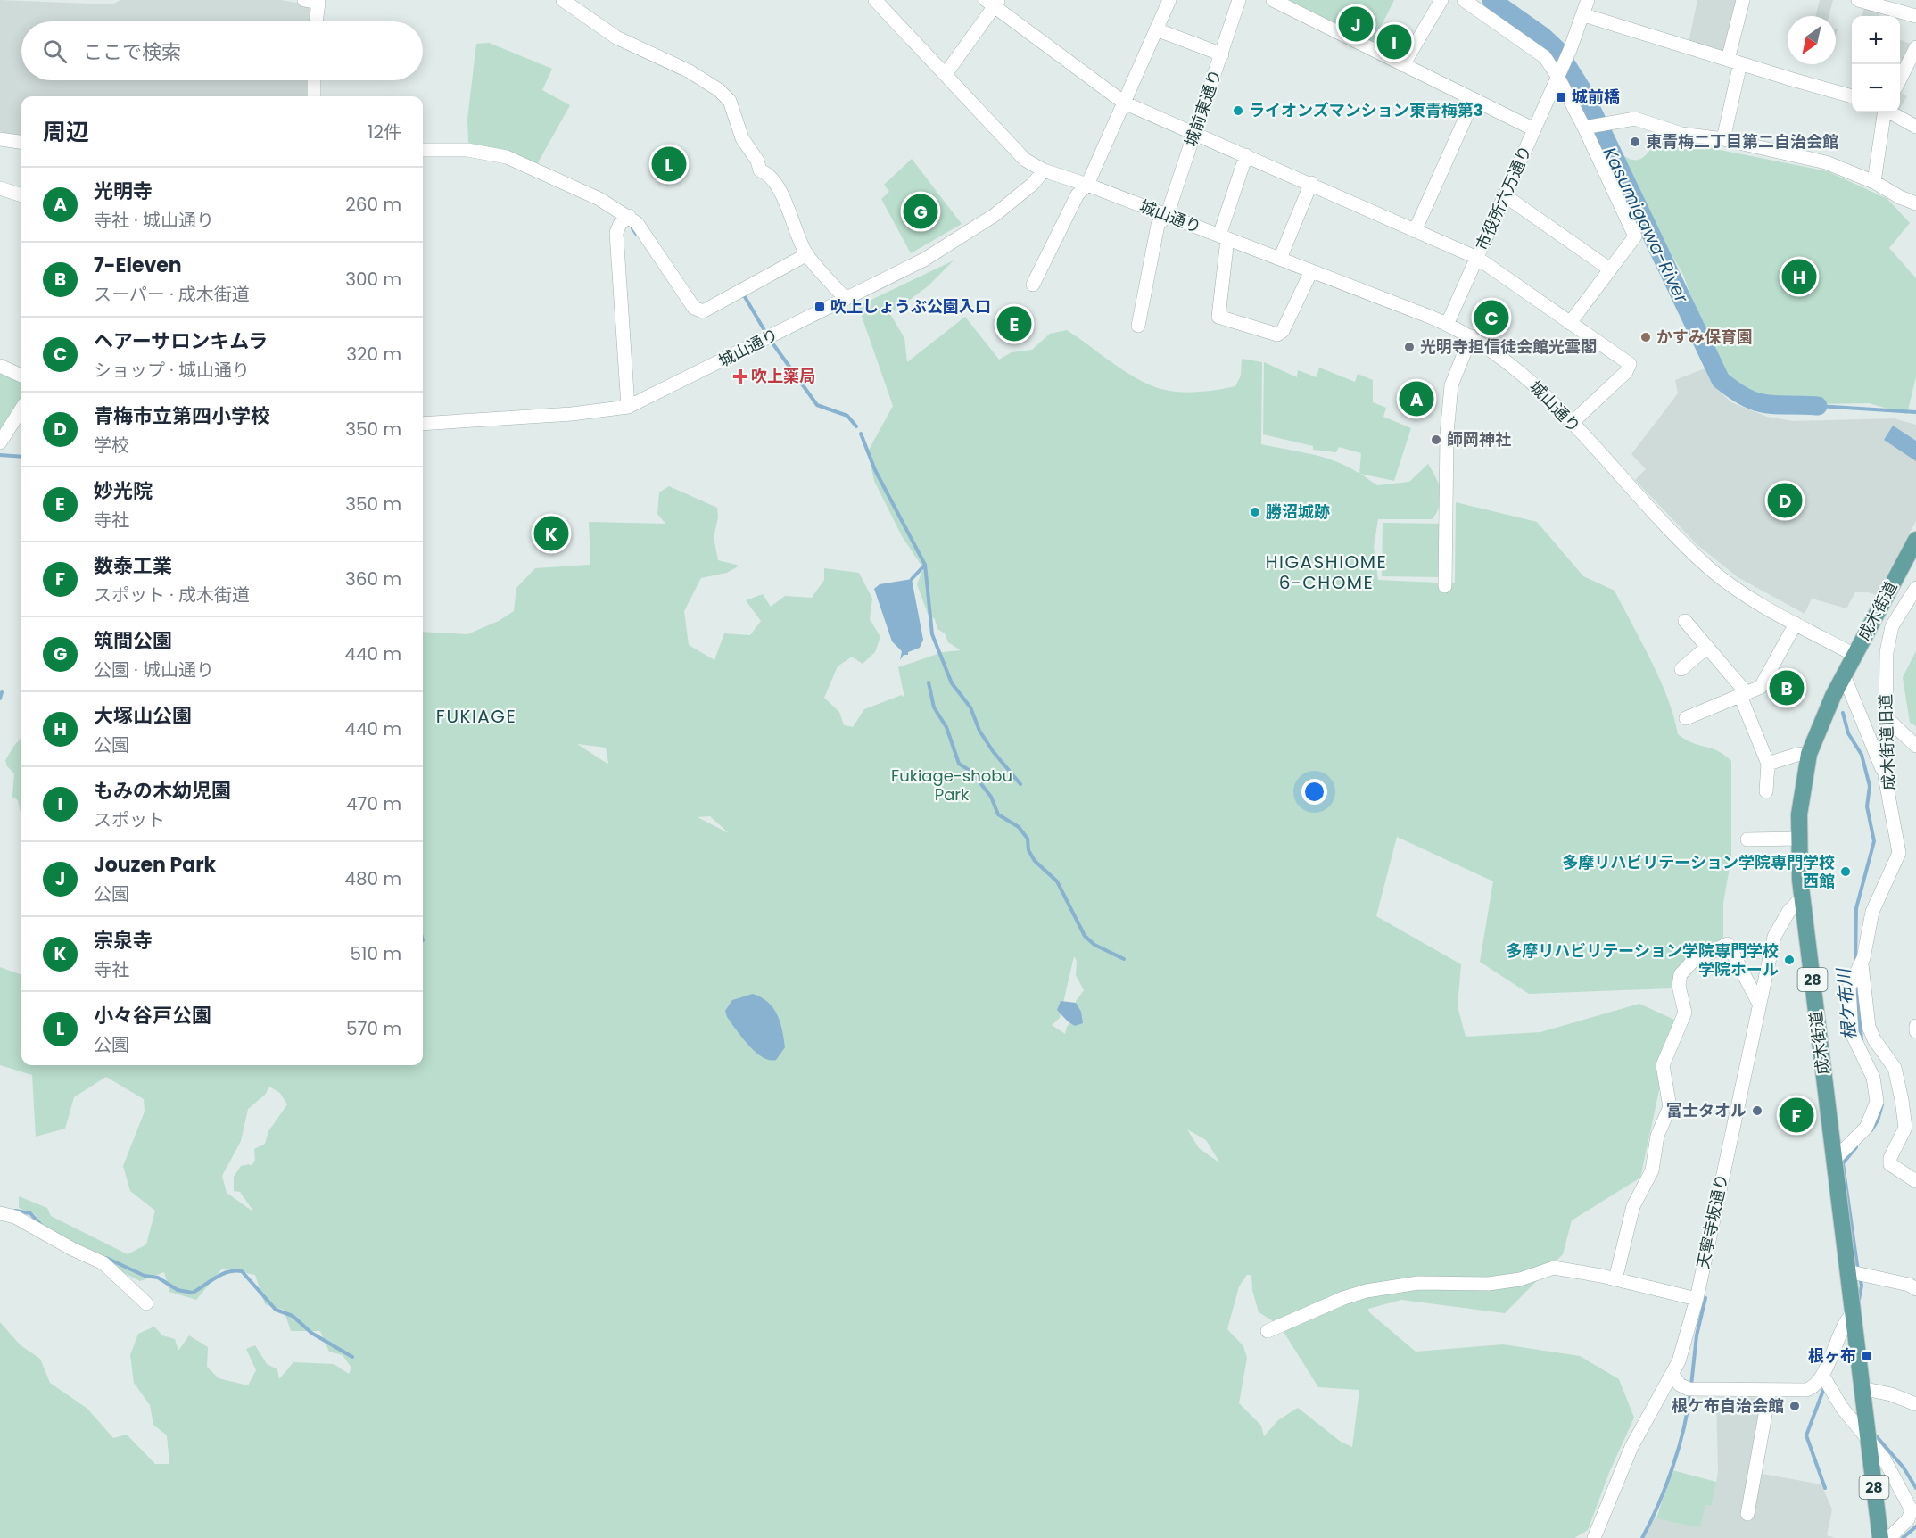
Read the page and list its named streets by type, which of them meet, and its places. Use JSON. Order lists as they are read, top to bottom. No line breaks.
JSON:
{"streets":{"main road":["成木街道","28"],"street":["城前東通り","市役所六万通り","城山通り","成木街道旧道","天寧寺坂通り"]},"crossings":[["城前東通り","城山通り"],["市役所六万通り","城山通り"],["城山通り","成木街道"],["成木街道","成木街道旧道"],["成木街道","天寧寺坂通り"]],"districts":["HIGASHIOME 6-CHOME","FUKIAGE"],"water":["Kasumigawa-River","根ケ布川"],"parks":["Fukiage-shobu Park"],"places":{"transit":["城前橋","吹上しょうぶ公園入口","根ヶ布"],"other":["ライオンズマンション東青梅第3","東青梅二丁目第二自治会館","かすみ保育園","光明寺担信徒会館光雲閣","師岡神社","勝沼城跡","多摩リハビリテーション学院専門学校 西館","多摩リハビリテーション学院専門学校 学院ホール","富士タオル","根ケ布自治会館"],"health":["吹上薬局"]},"north":"bottom left","page":{"pins":["J","I","L","G","H","C","E","A","D","K","B","F"],"map_buttons":["+","−"],"search":"ここで検索","heading":["周辺","12件"],"list":[{"mark":"A","name":"光明寺","note":"寺社 · 城山通り","value":"260 m"},{"mark":"B","name":"7-Eleven","note":"スーパー · 成木街道","value":"300 m"},{"mark":"C","name":"ヘアーサロンキムラ","note":"ショップ · 城山通り","value":"320 m"},{"mark":"D","name":"青梅市立第四小学校","note":"学校","value":"350 m"},{"mark":"E","name":"妙光院","note":"寺社","value":"350 m"},{"mark":"F","name":"数泰工業","note":"スポット · 成木街道","value":"360 m"},{"mark":"G","name":"筑間公園","note":"公園 · 城山通り","value":"440 m"},{"mark":"H","name":"大塚山公園","note":"公園","value":"440 m"},{"mark":"I","name":"もみの木幼児園","note":"スポット","value":"470 m"},{"mark":"J","name":"Jouzen Park","note":"公園","value":"480 m"},{"mark":"K","name":"宗泉寺","note":"寺社","value":"510 m"},{"mark":"L","name":"小々谷戸公園","note":"公園","value":"570 m"}]}}
